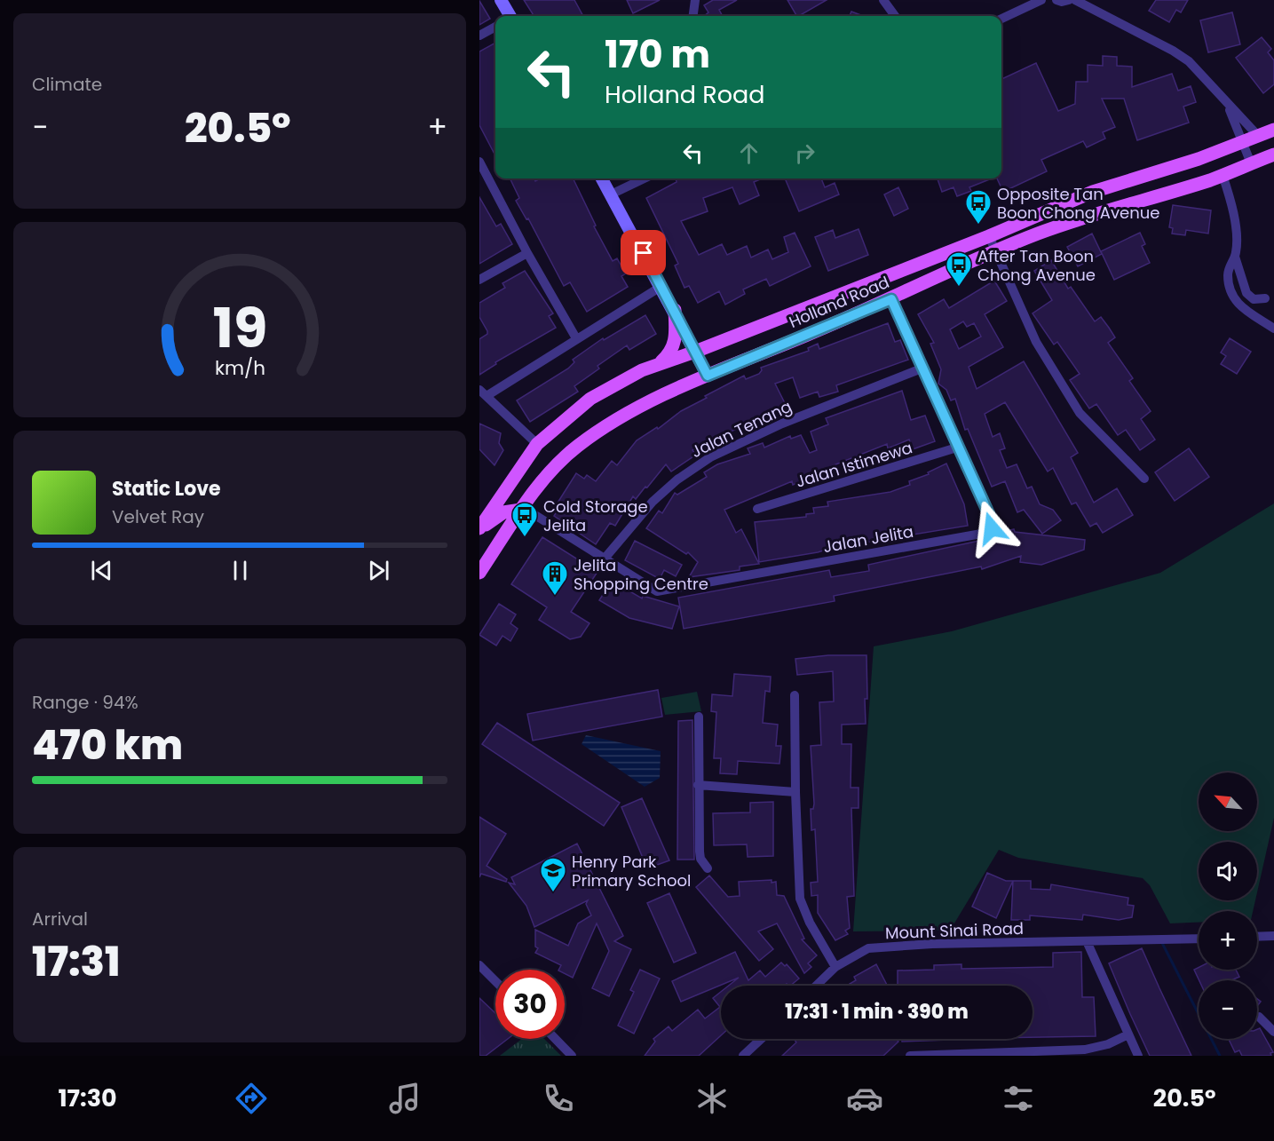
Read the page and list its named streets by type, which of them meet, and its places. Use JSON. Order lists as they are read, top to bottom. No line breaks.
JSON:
{"streets":{"main road":["Holland Road"],"street":["Jalan Tenang","Jalan Istimewa","Jalan Jelita","Mount Sinai Road"]},"crossings":[["Holland Road","Jalan Jelita"],["Jalan Tenang","Jalan Jelita"],["Jalan Istimewa","Jalan Jelita"]],"places":{"bus stop":["Opposite Tan Boon Chong Avenue","After Tan Boon Chong Avenue","Cold Storage Jelita"],"building":["Jelita Shopping Centre"],"school or university":["Henry Park Primary School"]},"north":"top left","page":{"tile":["Climate",["Range · 94%","470 km"],["Arrival","17:31"]],"turn":["170 m","Holland Road"],"heat":["−","20.5°","+"],"song":["Static Love","Velvet Ray"],"map_buttons":["+","−"],"limit":"30","trip":"17:31 · 1 min · 390 m","tabs":["17:30","20.5°"],"gauge":["19","km/h"]}}
